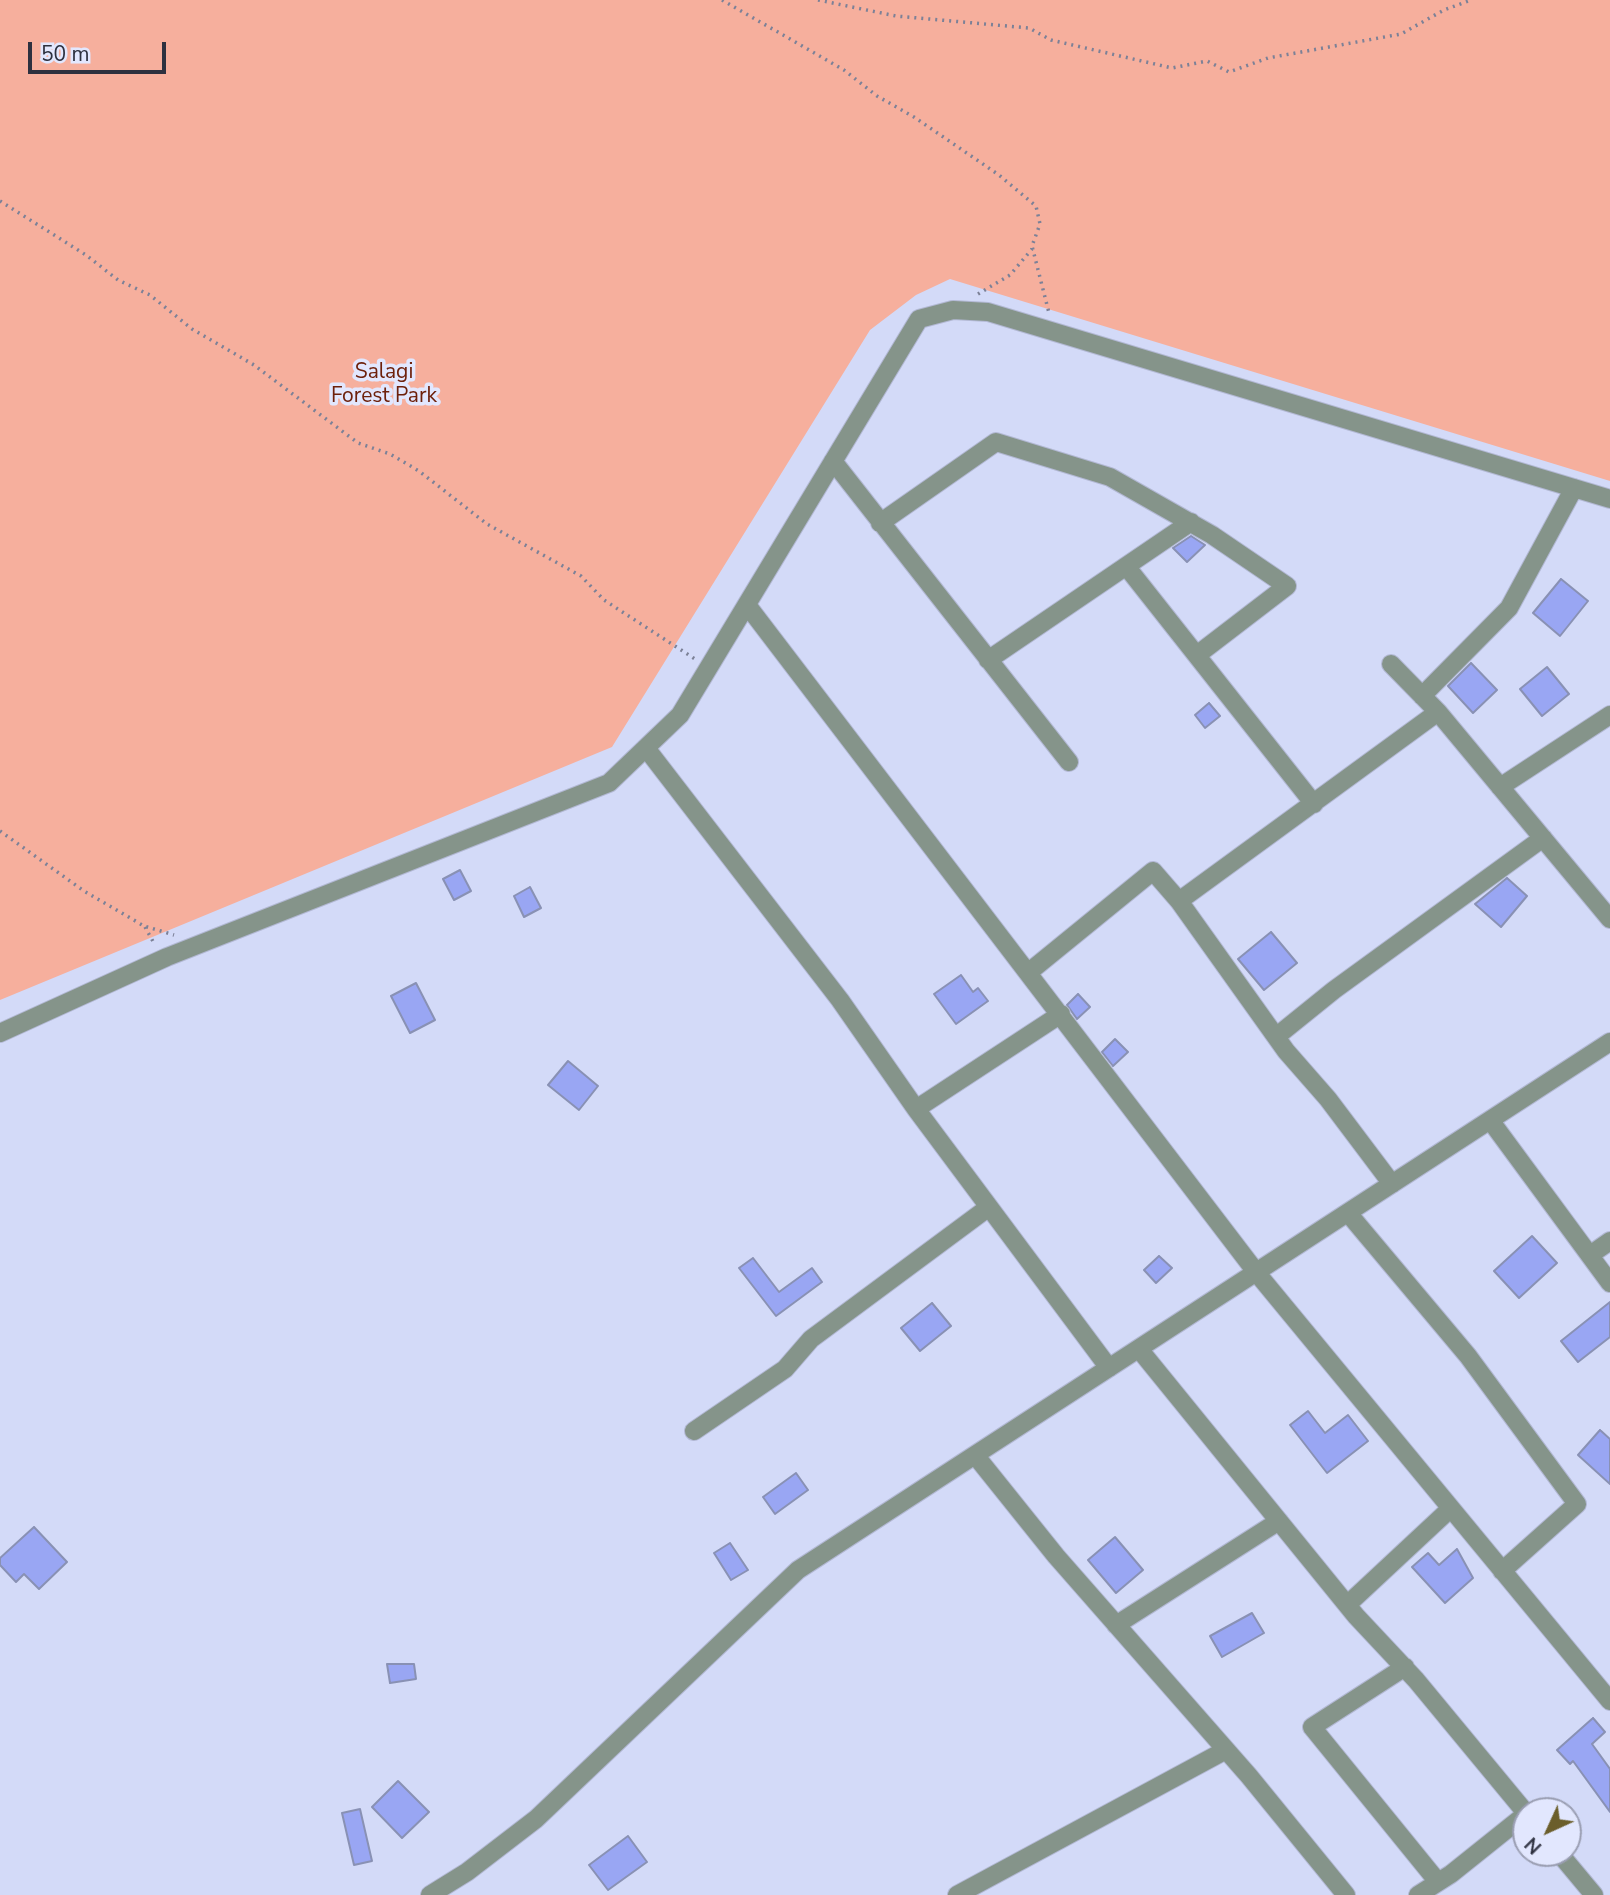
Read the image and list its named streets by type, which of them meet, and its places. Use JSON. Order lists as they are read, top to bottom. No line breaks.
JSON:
{"parks":["Salagi Forest Park"],"scale_bar":"50 m","north":"bottom left"}
